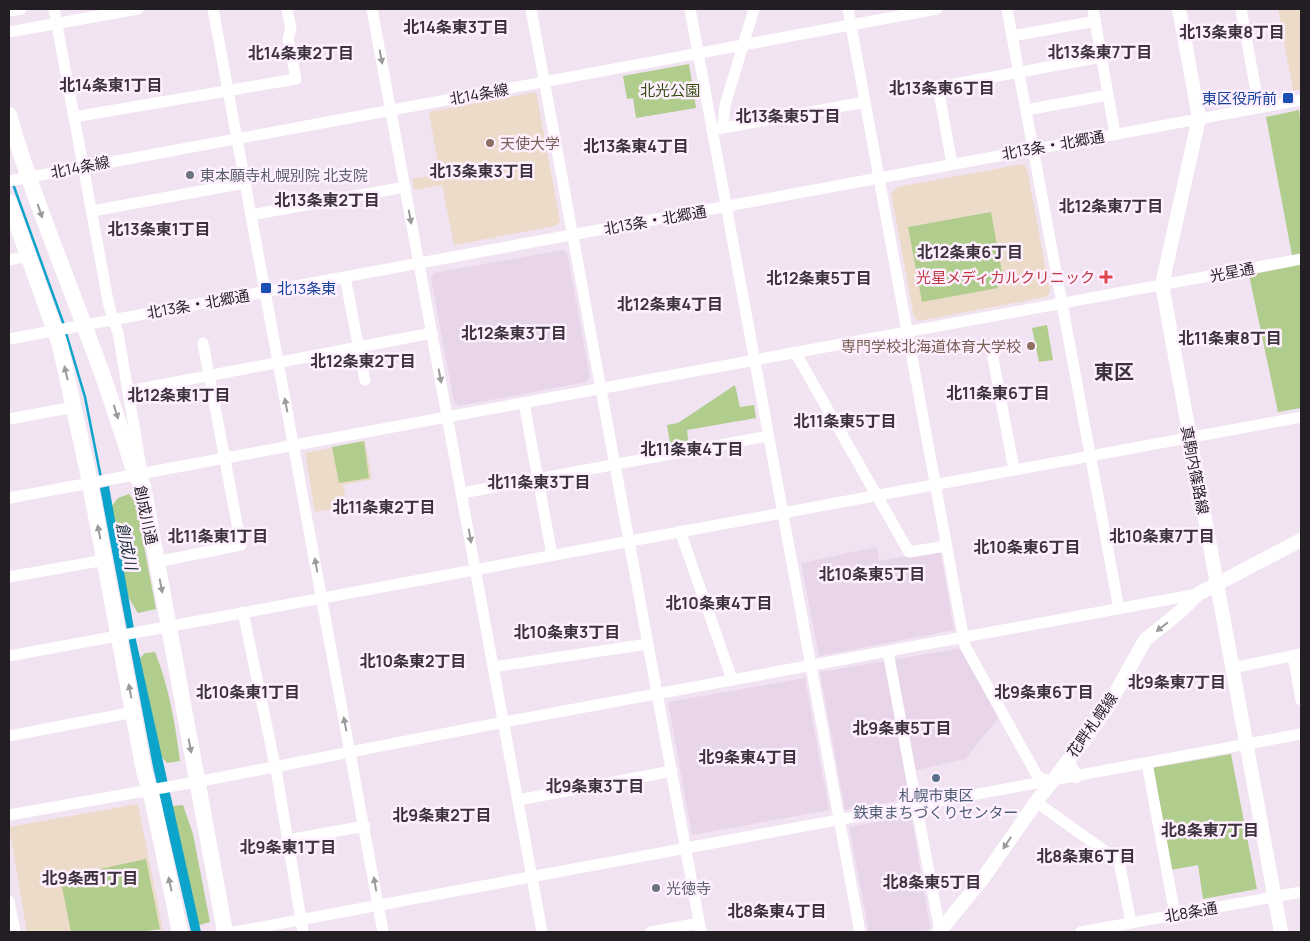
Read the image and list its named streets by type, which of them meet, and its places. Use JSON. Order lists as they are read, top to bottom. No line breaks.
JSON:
{"streets":{"highway":["創成川通"],"main road":["真駒内篠路線","花畔札幌線"],"street":["北14条線","北13条・北郷通","光星通","北8条通"]},"crossings":[["北14条線","創成川通"],["北13条・北郷通","真駒内篠路線"],["北13条・北郷通","創成川通"],["光星通","真駒内篠路線"],["光星通","創成川通"],["真駒内篠路線","花畔札幌線"],["真駒内篠路線","北8条通"]],"one_way":["花畔札幌線"],"districts":["北14条東3丁目","北13条東8丁目","北13条東7丁目","北14条東2丁目","北14条東1丁目","北13条東6丁目","北13条東5丁目","北13条東4丁目","北13条東3丁目","北13条東2丁目","北12条東7丁目","北13条東1丁目","北12条東6丁目","北12条東5丁目","北12条東4丁目","北12条東3丁目","北11条東8丁目","北12条東2丁目","東区","北11条東6丁目","北12条東1丁目","北11条東5丁目","北11条東4丁目","北11条東3丁目","北11条東2丁目","北11条東1丁目","北10条東7丁目","北10条東6丁目","北10条東5丁目","北10条東4丁目","北10条東3丁目","北10条東2丁目","北9条東7丁目","北10条東1丁目","北9条東6丁目","北9条東5丁目","北9条東4丁目","北9条東3丁目","北9条東2丁目","北8条東7丁目","北9条東1丁目","北8条東6丁目","北9条西1丁目","北8条東5丁目","北8条東4丁目"],"water":["創成川"],"parks":["北光公園"],"places":{"transit":["東区役所前","北13条東"],"other":["天使大学","東本願寺札幌別院 北支院","専門学校北海道体育大学校","札幌市東区 鉄東まちづくりセンター","光徳寺"],"health":["光星メディカルクリニック"]}}
